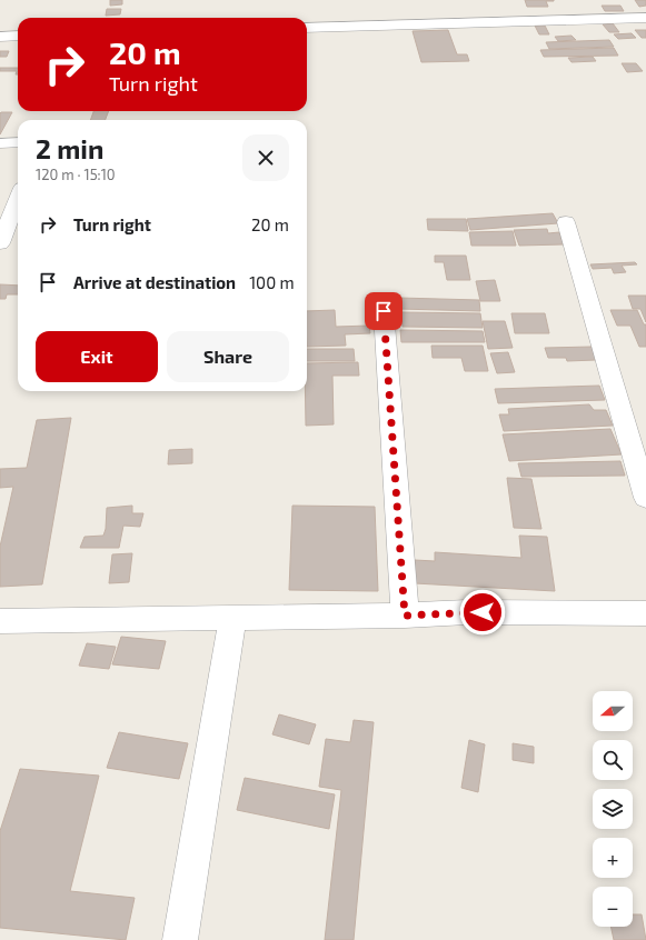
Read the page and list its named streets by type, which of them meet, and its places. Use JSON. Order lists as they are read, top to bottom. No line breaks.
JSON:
{"north":"left","page":{"turn":["20 m","Turn right"],"heading":["2 min","120 m · 15:10"],"list":[{"name":"Turn right","value":"20 m"},{"name":"Arrive at destination","value":"100 m"}],"buttons":["Exit","Share"],"map_buttons":["+","−"]}}
